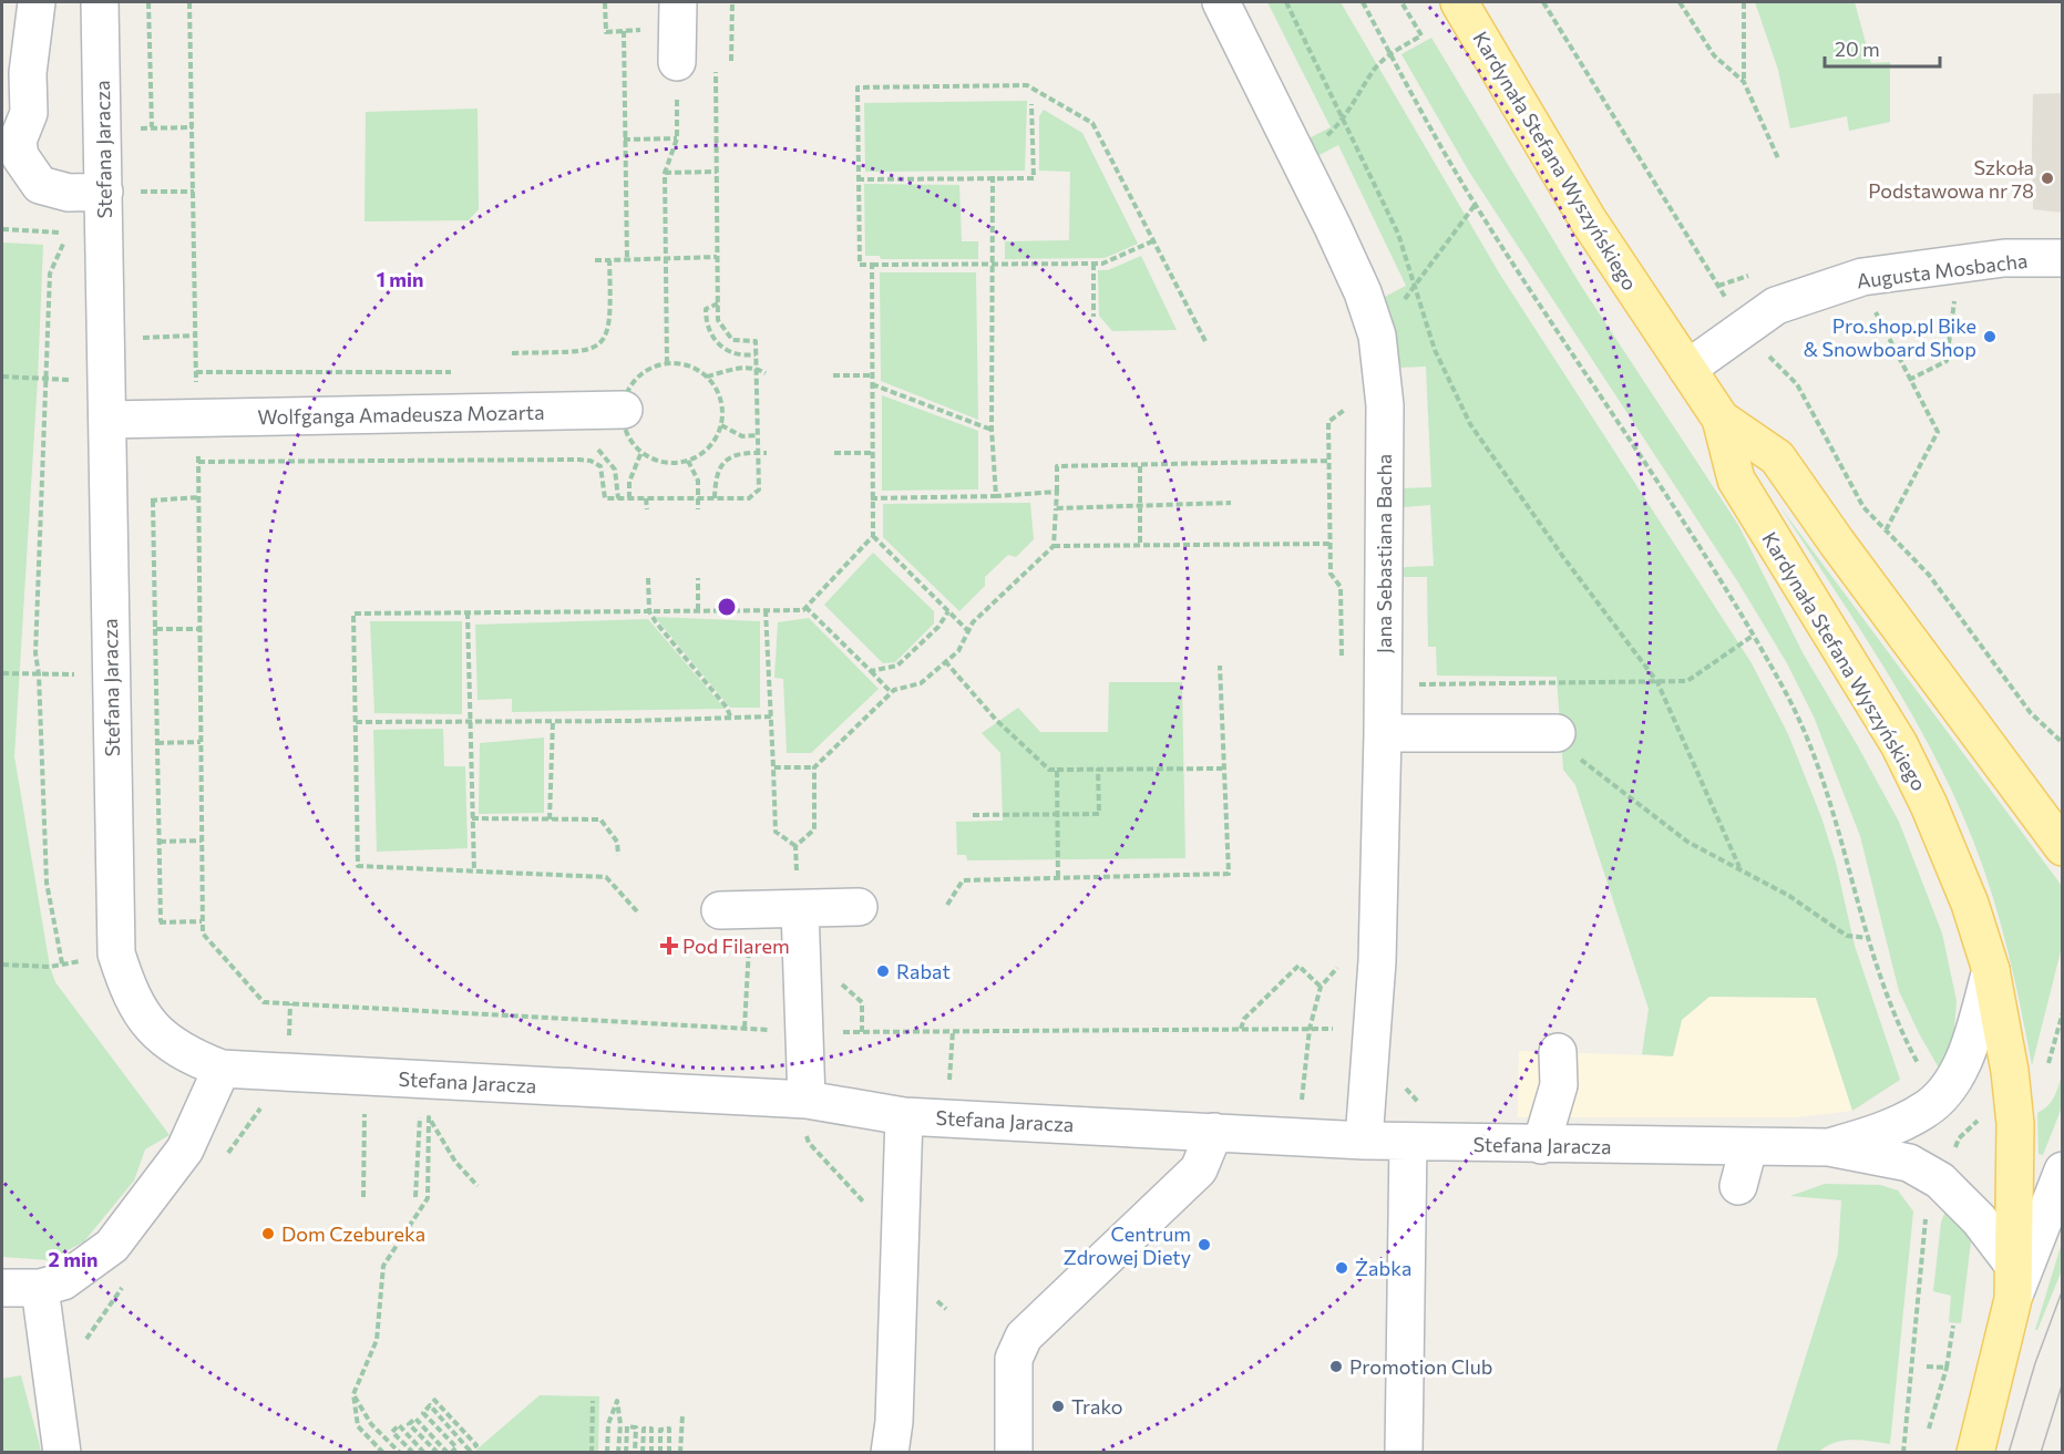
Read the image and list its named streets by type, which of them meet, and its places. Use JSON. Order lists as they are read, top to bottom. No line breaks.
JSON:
{"streets":{"main road":["Kardynała Stefana Wyszyńskiego"],"street":["Stefana Jaracza","Augusta Mosbacha","Wolfganga Amadeusza Mozarta","Jana Sebastiana Bacha"]},"crossings":[["Stefana Jaracza","Kardynała Stefana Wyszyńskiego"],["Stefana Jaracza","Wolfganga Amadeusza Mozarta"],["Stefana Jaracza","Jana Sebastiana Bacha"],["Kardynała Stefana Wyszyńskiego","Augusta Mosbacha"]],"places":{"other":["Szkoła Podstawowa nr 78","Pro.shop.pl Bike & Snowboard Shop","Rabat","Dom Czebureka","Centrum Zdrowej Diety","Żabka","Promotion Club","Trako"],"health":["Pod Filarem"]},"scale_bar":"20 m","rings":["1 min","2 min"]}
